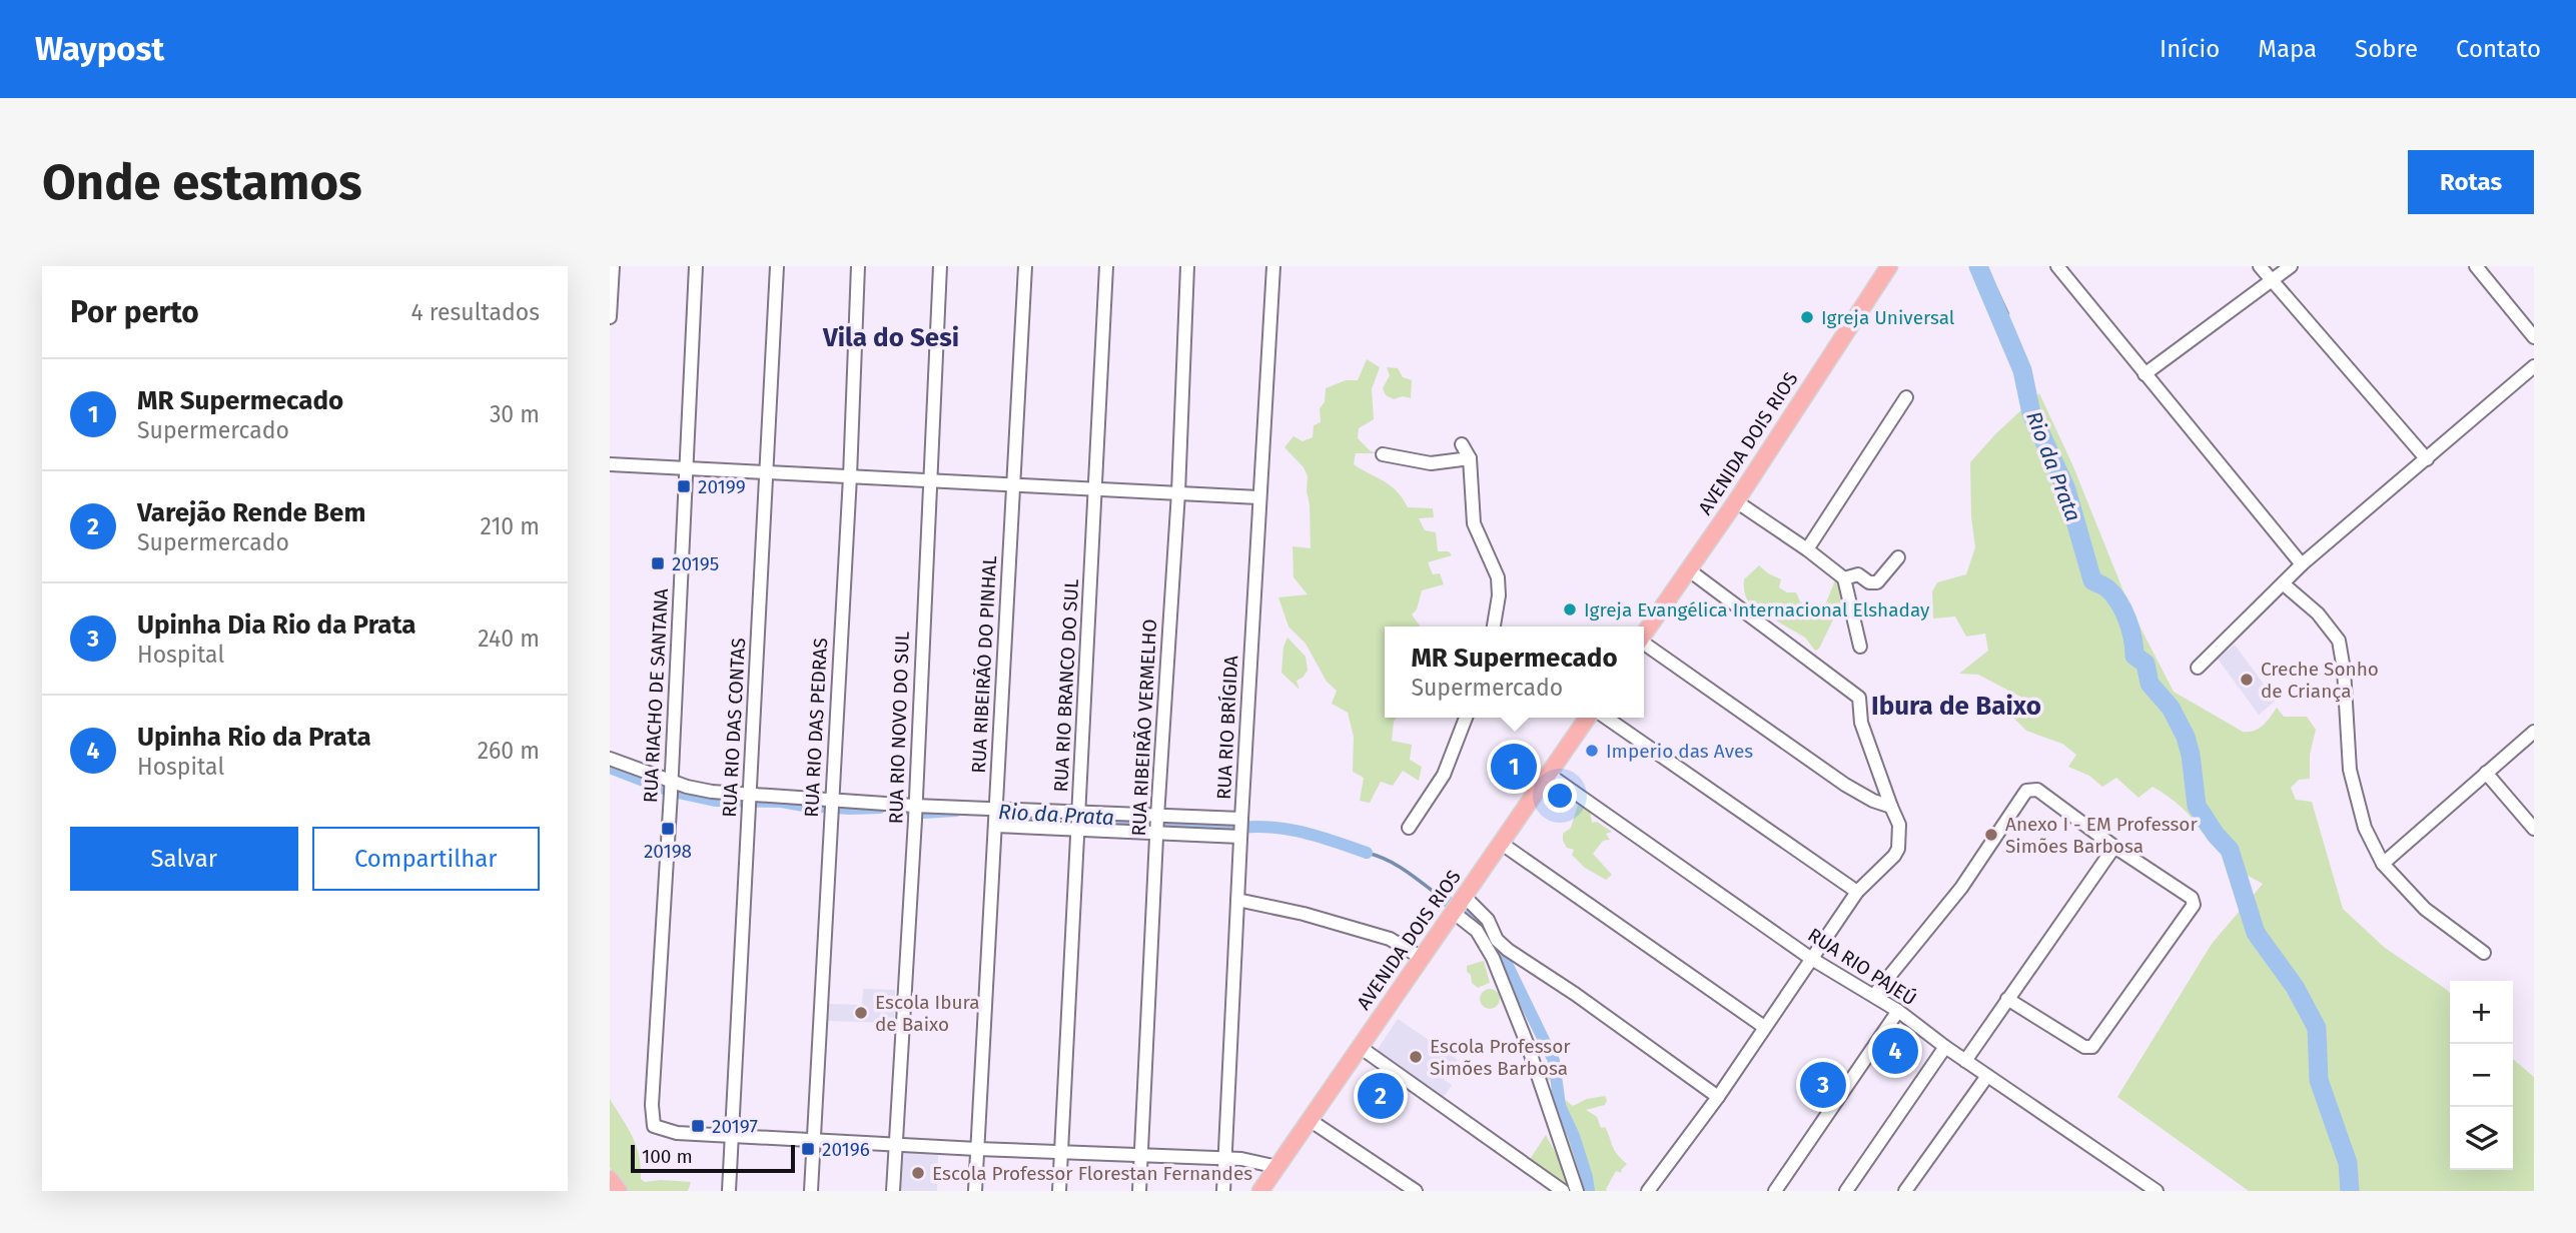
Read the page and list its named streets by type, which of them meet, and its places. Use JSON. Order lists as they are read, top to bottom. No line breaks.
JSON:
{"streets":{"main road":["AVENIDA DOIS RIOS"],"street":["RUA RIBEIRÃO DO PINHAL","RUA RIO BRANCO DO SUL","RUA RIACHO DE SANTANA","RUA RIO DAS CONTAS","RUA RIO DAS PEDRAS","RUA RIO NOVO DO SUL","RUA RIBEIRÃO VERMELHO","RUA RIO BRÍGIDA","RUA RIO PAJEÚ"]},"crossings":[["AVENIDA DOIS RIOS","RUA RIO PAJEÚ"],["RUA RIACHO DE SANTANA","RUA RIO DAS CONTAS"]],"districts":["Vila do Sesi","Ibura de Baixo"],"water":["Rio da Prata"],"places":{"other":["Igreja Universal","Igreja Evangélica Internacional Elshaday","Creche Sonho de Criança","Imperio das Aves","Anexo I - EM Professor Simões Barbosa","Escola Ibura de Baixo","Escola Professor Simões Barbosa","Escola Professor Florestan Fernandes"],"transit":["20199","20195","20198","20197","20196"]},"scale_bar":"100 m","page":{"header":"Waypost","nav":["Início","Mapa","Sobre","Contato"],"buttons":["Rotas",["Salvar","Compartilhar"]],"title":"Onde estamos","heading":["Por perto","4 resultados"],"list":[{"mark":"1","name":"MR Supermecado","note":"Supermercado","value":"30 m"},{"mark":"2","name":"Varejão Rende Bem","note":"Supermercado","value":"210 m"},{"mark":"3","name":"Upinha Dia Rio da Prata","note":"Hospital","value":"240 m"},{"mark":"4","name":"Upinha Rio da Prata","note":"Hospital","value":"260 m"}],"popup":["MR Supermecado","Supermercado"],"pins":["1","4","3","2"],"map_buttons":["+","−"],"scale":"100 m"}}
